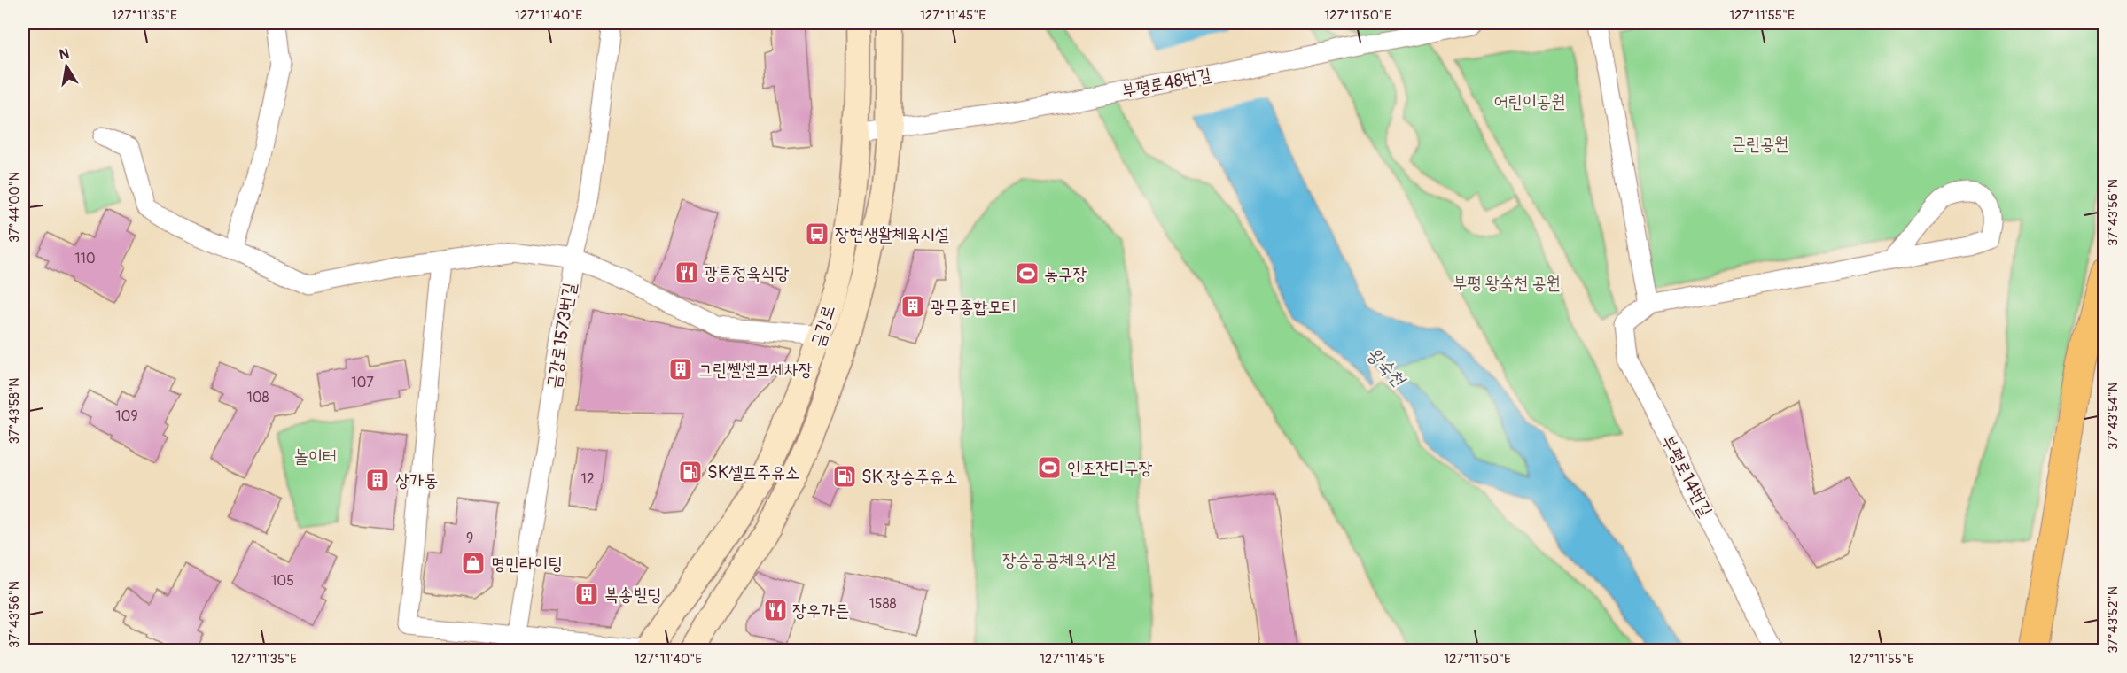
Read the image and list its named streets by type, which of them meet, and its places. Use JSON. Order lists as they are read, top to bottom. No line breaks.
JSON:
{"streets":{"main road":["금강로"],"street":["부평로48번길","금강로1573번길","부평로14번길"]},"crossings":[["부평로48번길","금강로"]],"water":["왕숙천"],"parks":["어린이공원","근린공원","부평 왕숙천 공원","놀이터","장승공공체육시설"],"places":{"bus stop":["장현생활체육시설"],"restaurant":["광릉정육식당","장우가든"],"sports":["농구장","인조잔디구장"],"building":["광무종합모터","그린쎌셀프세차장","상가동","복송빌딩"],"fuel station":["SK셀프주유소","SK 장승주유소"],"shop":["명민라이팅"]},"house_numbers":["110","107","108","109","12","9","105","1588"],"north":"top","coordinates":["127°11'35\"E","127°11'40\"E","127°11'45\"E","127°11'50\"E","127°11'55\"E","37°44'00\"N","37°43'56\"N","37°43'58\"N","37°43'54\"N","37°43'52\"N"]}
